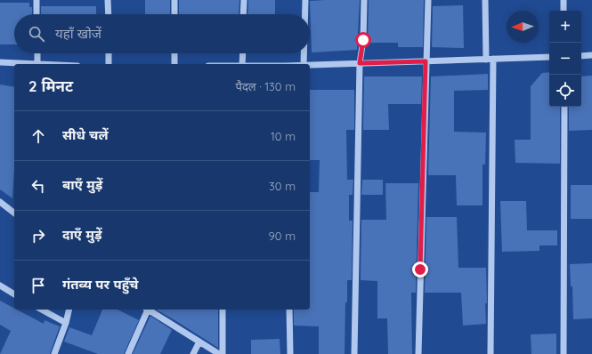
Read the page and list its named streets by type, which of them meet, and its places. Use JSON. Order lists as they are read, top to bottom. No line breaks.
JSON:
{"north":"left","page":{"map_buttons":["+","−"],"search":"यहाँ खोजें","heading":["2 मिनट","पैदल · 130 m"],"list":[["सीधे चलें","10 m"],["बाएँ मुड़ें","30 m"],["दाएँ मुड़ें","90 m"],"गंतव्य पर पहुँचे"]}}
